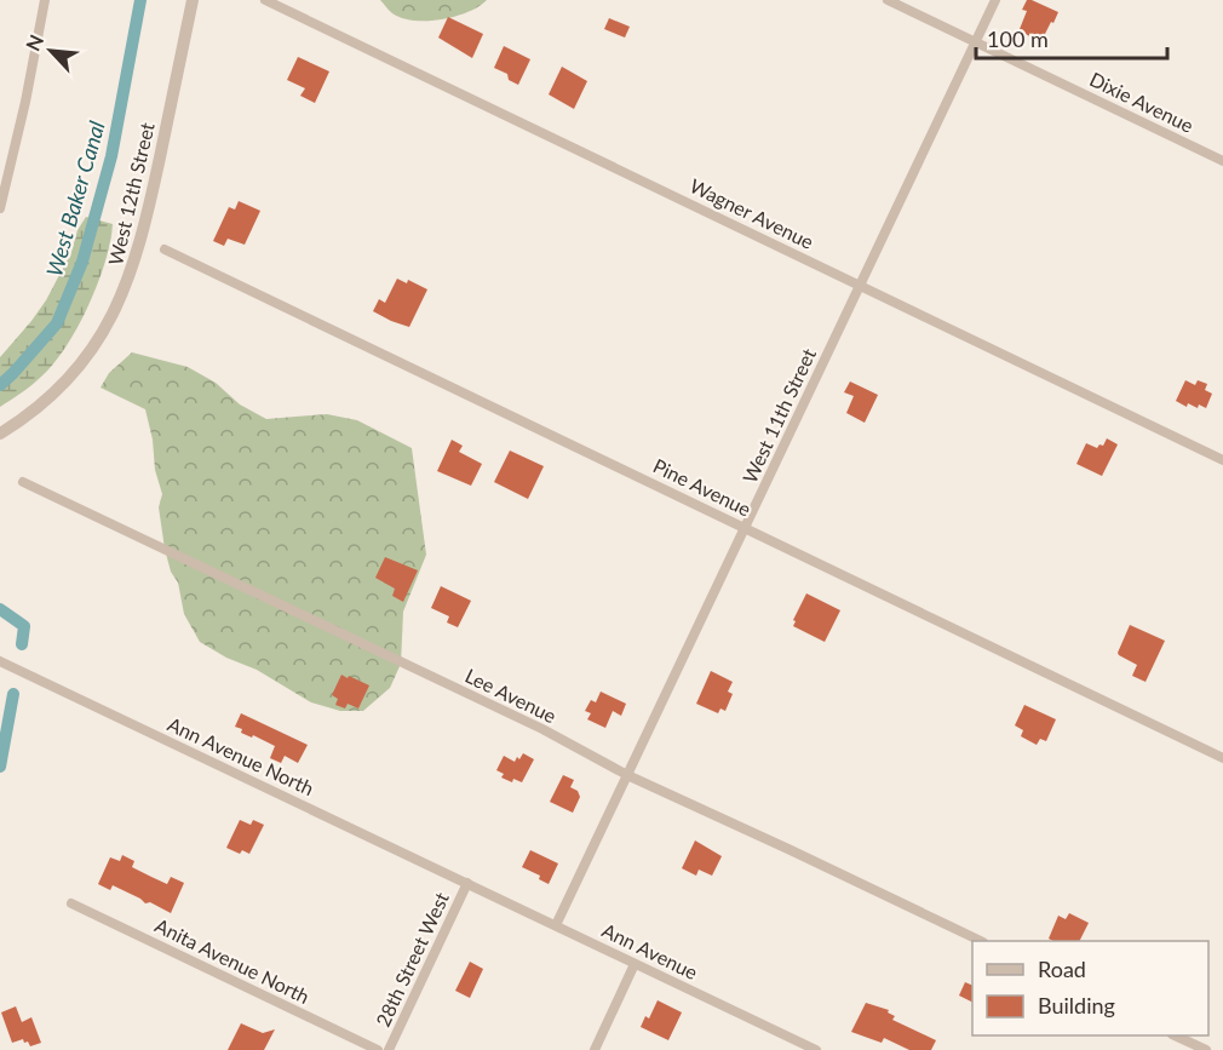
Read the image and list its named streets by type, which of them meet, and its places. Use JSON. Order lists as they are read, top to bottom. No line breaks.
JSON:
{"streets":{"street":["Dixie Avenue","West 12th Street","Wagner Avenue","West 11th Street","Pine Avenue","Lee Avenue","Ann Avenue North","Ann Avenue","28th Street West","Anita Avenue North"]},"crossings":[["Dixie Avenue","West 11th Street"],["Wagner Avenue","West 11th Street"],["West 11th Street","Pine Avenue"],["West 11th Street","Lee Avenue"],["West 11th Street","Ann Avenue"],["Ann Avenue North","Ann Avenue"],["Ann Avenue North","28th Street West"],["Ann Avenue","28th Street West"]],"water":["West Baker Canal"],"legend":["Road","Building"],"scale_bar":"100 m","north":"top left"}
